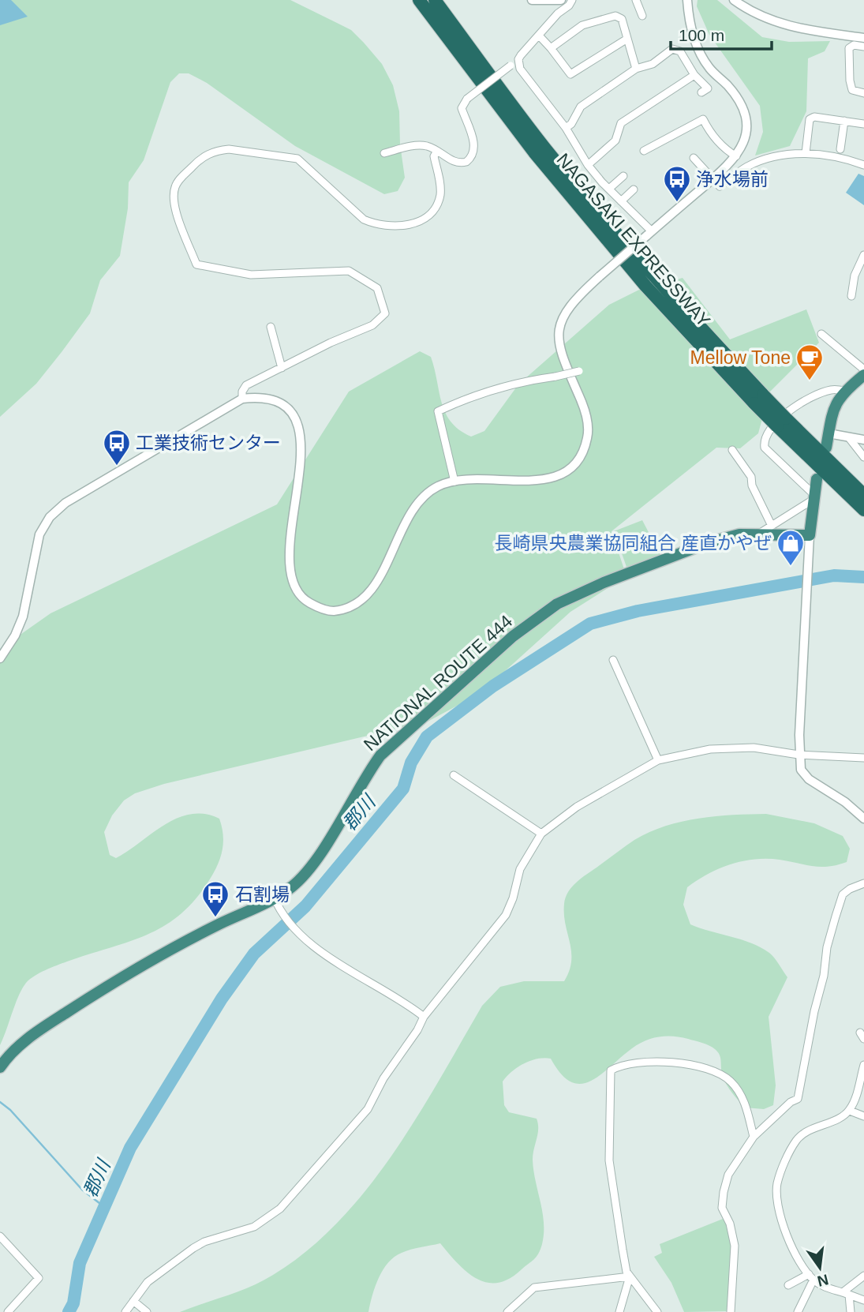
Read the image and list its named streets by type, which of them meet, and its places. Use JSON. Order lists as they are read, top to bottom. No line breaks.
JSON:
{"streets":{"highway":["NAGASAKI EXPRESSWAY","NATIONAL ROUTE 444"]},"water":["郡川"],"places":{"bus stop":["浄水場前","工業技術センター","石割場"],"cafe":["Mellow Tone"],"shop":["長崎県央農業協同組合 産直かやぜ"]},"scale_bar":"100 m","north":"bottom"}
